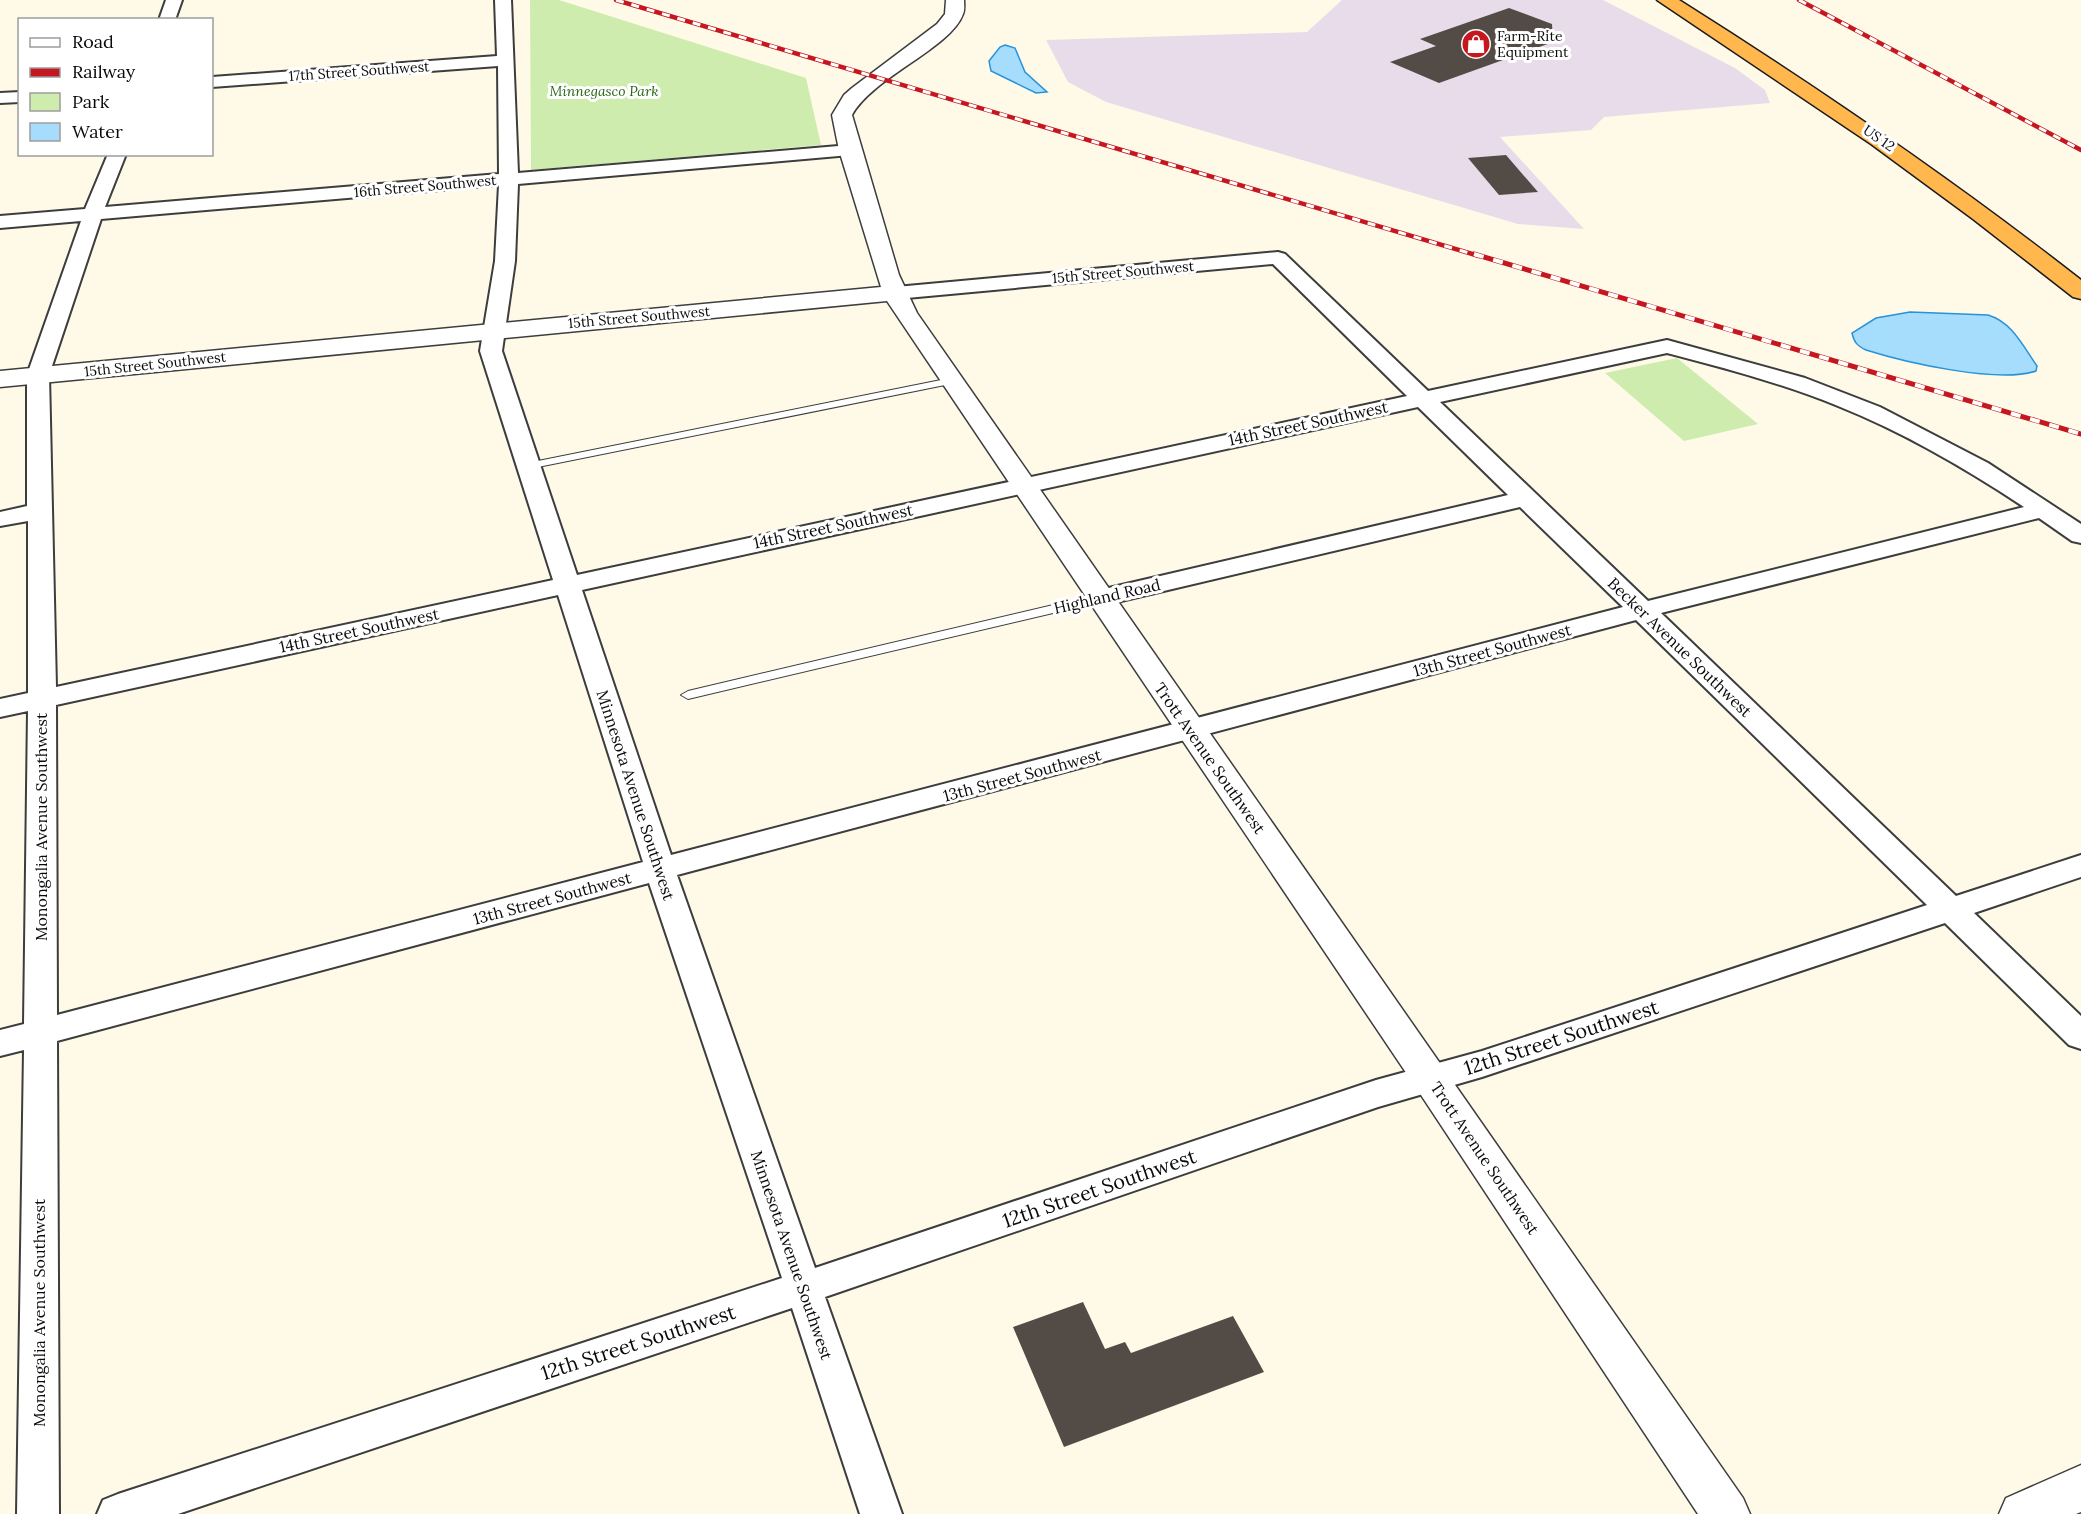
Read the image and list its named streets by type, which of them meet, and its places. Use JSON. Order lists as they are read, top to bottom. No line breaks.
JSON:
{"streets":{"highway":["US 12"],"street":["17th Street Southwest","16th Street Southwest","15th Street Southwest","14th Street Southwest","Highland Road","Becker Avenue Southwest","13th Street Southwest","Trott Avenue Southwest","Minnesota Avenue Southwest","Monongalia Avenue Southwest","12th Street Southwest"]},"crossings":[["17th Street Southwest","Minnesota Avenue Southwest"],["16th Street Southwest","Trott Avenue Southwest"],["16th Street Southwest","Minnesota Avenue Southwest"],["16th Street Southwest","Monongalia Avenue Southwest"],["15th Street Southwest","Becker Avenue Southwest"],["15th Street Southwest","Trott Avenue Southwest"],["15th Street Southwest","Minnesota Avenue Southwest"],["15th Street Southwest","Monongalia Avenue Southwest"],["14th Street Southwest","Becker Avenue Southwest"],["14th Street Southwest","13th Street Southwest"],["14th Street Southwest","Trott Avenue Southwest"],["14th Street Southwest","Minnesota Avenue Southwest"],["14th Street Southwest","Monongalia Avenue Southwest"],["Highland Road","Becker Avenue Southwest"],["Highland Road","Trott Avenue Southwest"],["Becker Avenue Southwest","13th Street Southwest"],["Becker Avenue Southwest","12th Street Southwest"],["13th Street Southwest","Trott Avenue Southwest"],["13th Street Southwest","Minnesota Avenue Southwest"],["13th Street Southwest","Monongalia Avenue Southwest"],["Trott Avenue Southwest","12th Street Southwest"],["Minnesota Avenue Southwest","12th Street Southwest"]],"parks":["Minnegasco Park"],"places":{"shop":["Farm-Rite Equipment"]},"legend":["Road","Railway","Park","Water"]}
